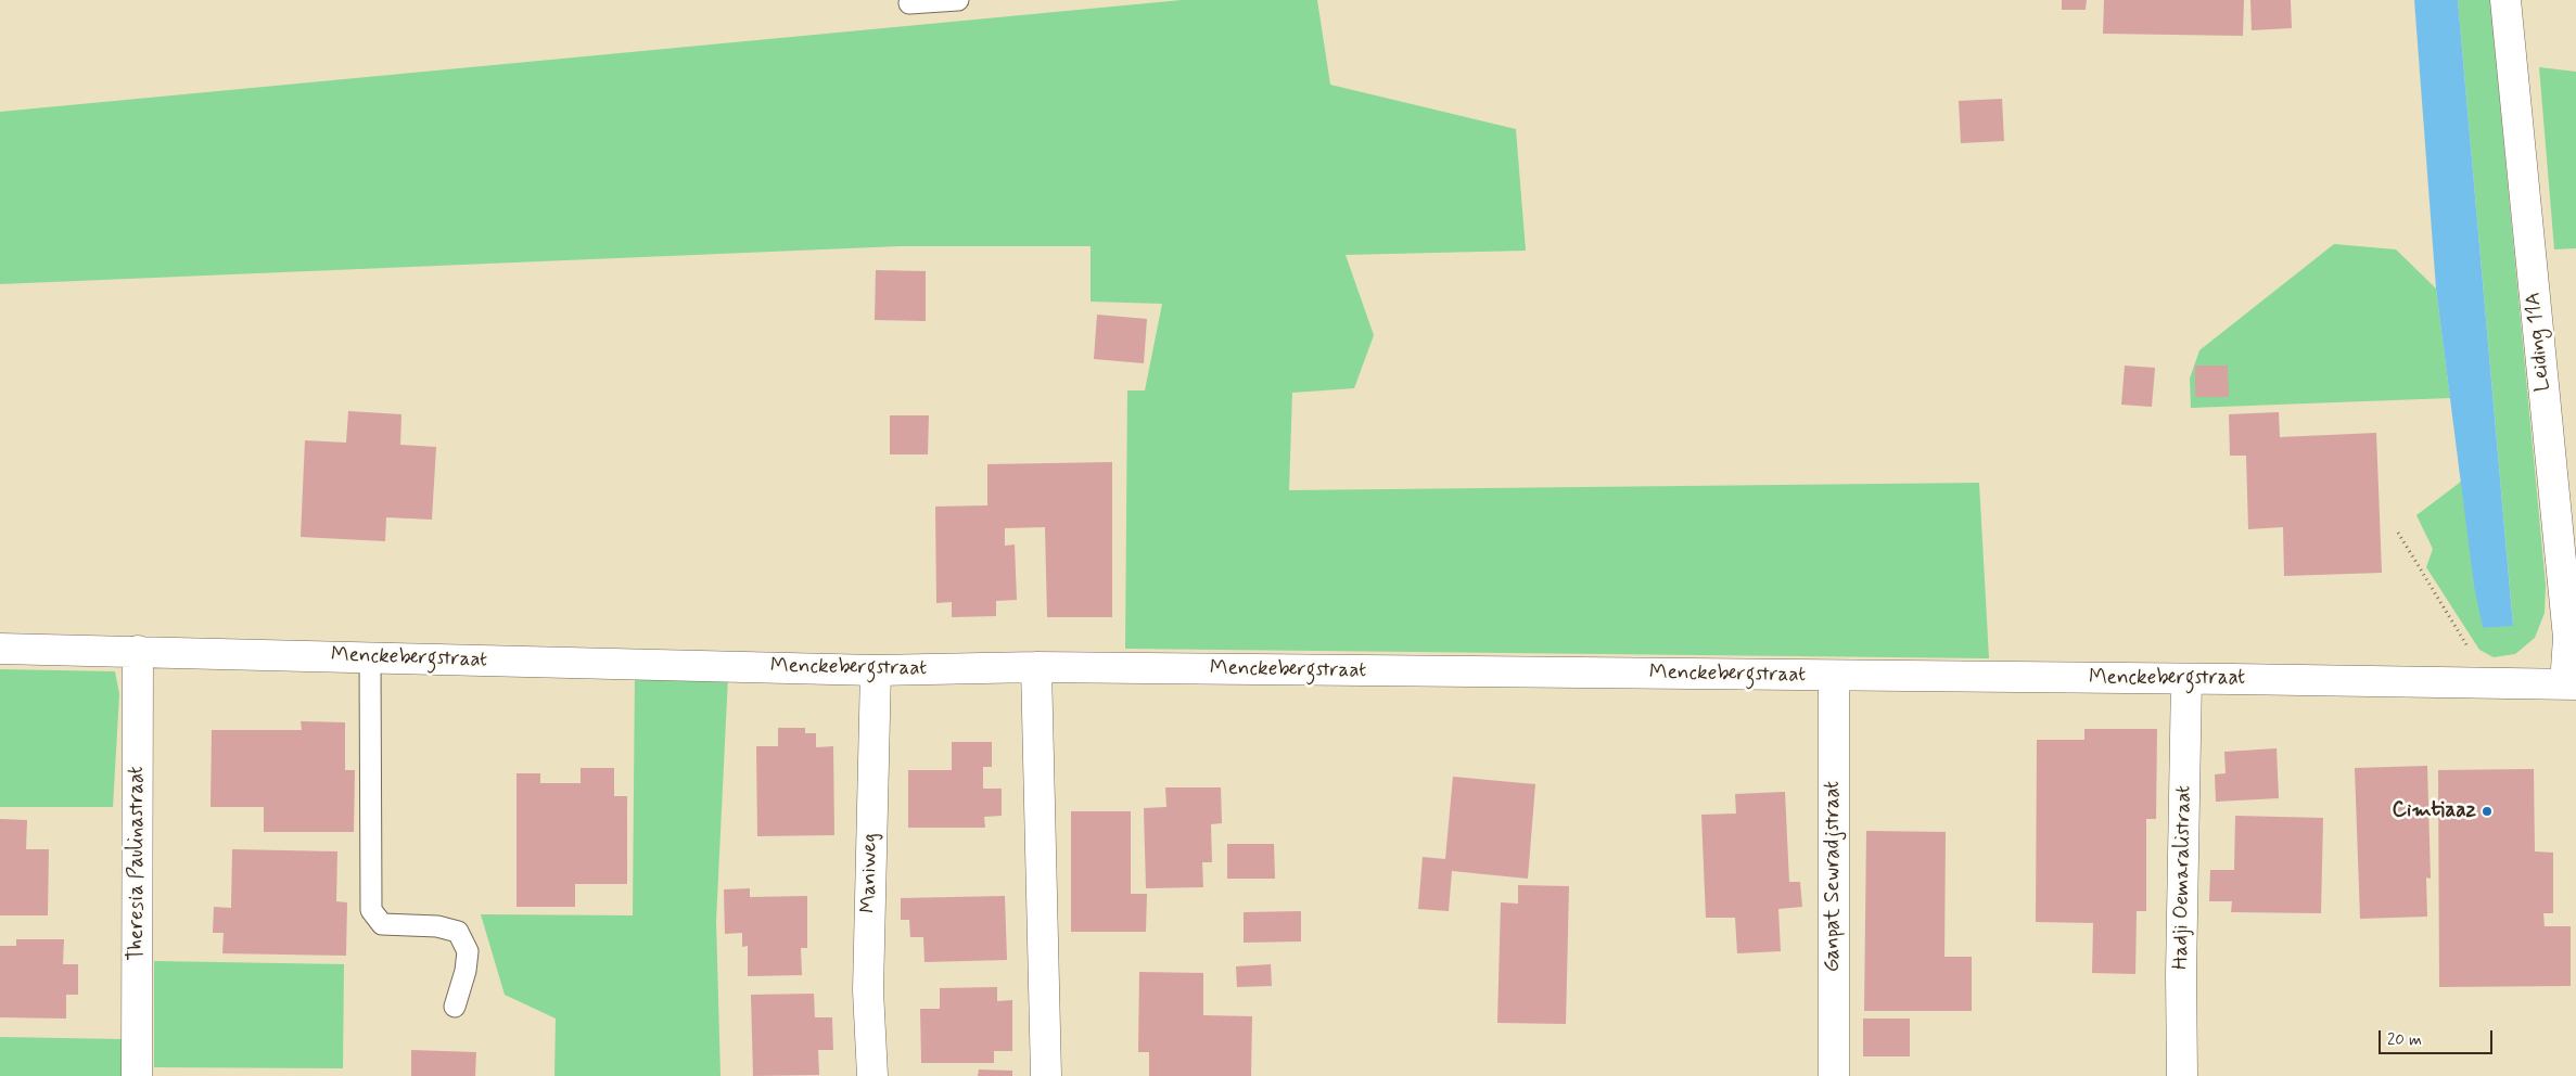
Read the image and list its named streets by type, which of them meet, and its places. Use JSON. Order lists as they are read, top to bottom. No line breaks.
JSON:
{"streets":{"street":["Leiding 11A","Menckebergstraat","Theresia Paulinastraat","Maniweg","Ganpat Sewradjstraat","Hadji Oemaralistraat"]},"crossings":[["Leiding 11A","Menckebergstraat"],["Menckebergstraat","Theresia Paulinastraat"],["Menckebergstraat","Maniweg"],["Menckebergstraat","Ganpat Sewradjstraat"],["Menckebergstraat","Hadji Oemaralistraat"]],"places":["Cimtiaaz"],"scale_bar":"20 m"}
